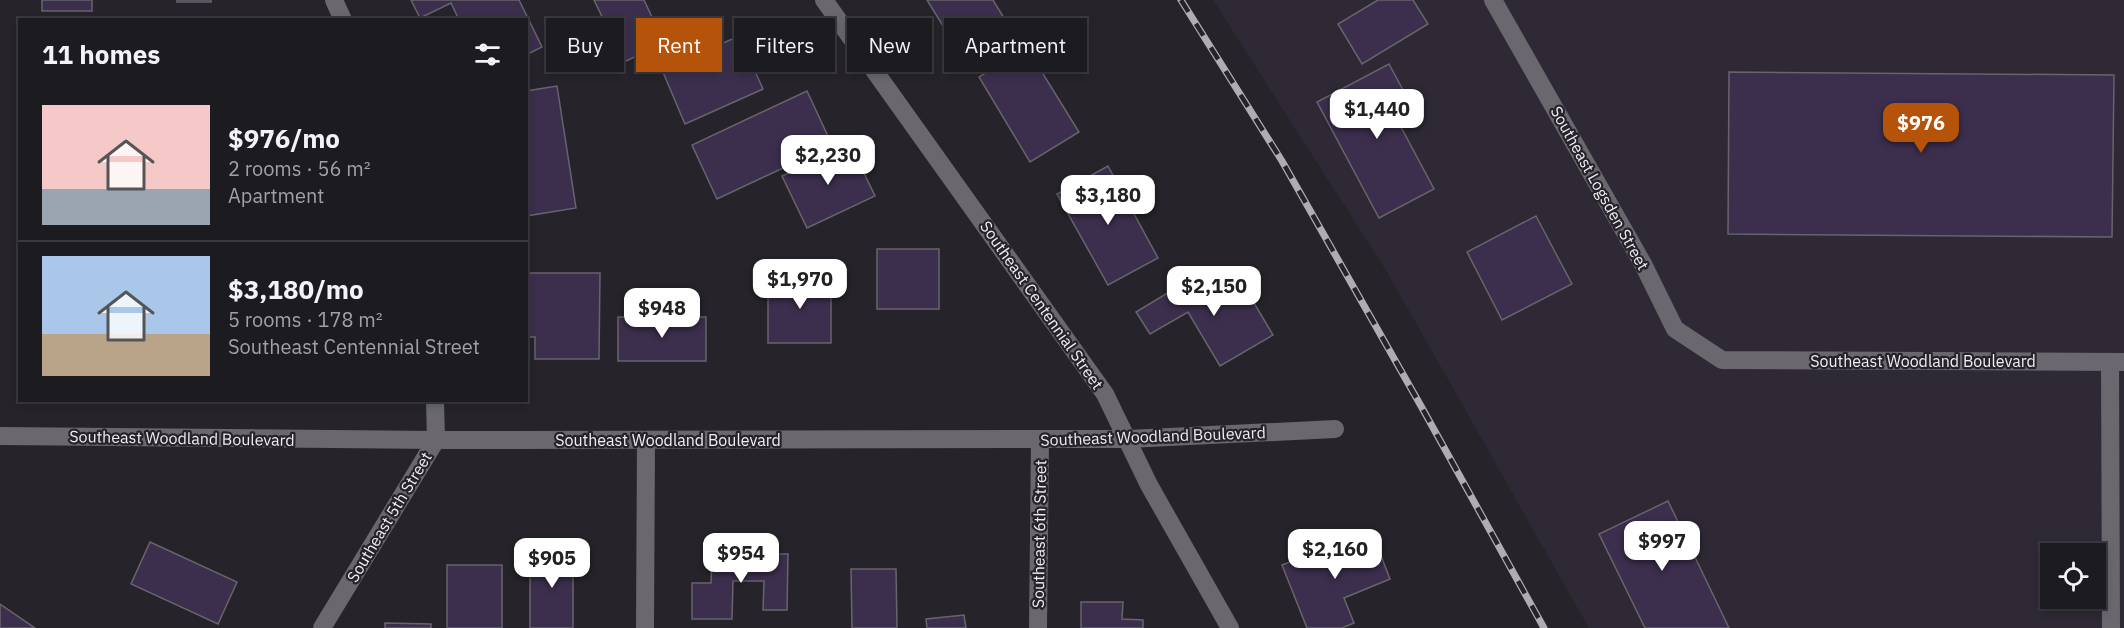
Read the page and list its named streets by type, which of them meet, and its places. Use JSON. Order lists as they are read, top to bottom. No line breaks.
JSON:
{"streets":{"street":["Southeast Logsden Street","Southeast Centennial Street","Southeast Woodland Boulevard","Southeast 5th Street","Southeast 6th Street"]},"crossings":[["Southeast Logsden Street","Southeast Woodland Boulevard"],["Southeast Centennial Street","Southeast Woodland Boulevard"],["Southeast Woodland Boulevard","Southeast 5th Street"],["Southeast Woodland Boulevard","Southeast 6th Street"]],"page":{"chip":["Buy","Rent","Filters","New","Apartment"],"heading":"11 homes","price":["$1,440","$976","$2,230","$3,180","$1,970","$2,150","$948","$997","$2,160","$954","$905"],"list":[{"name":"$976/mo","note":"2 rooms · 56 m² · Apartment"},{"name":"$3,180/mo","note":"5 rooms · 178 m² · Southeast Centennial Street"}]}}
